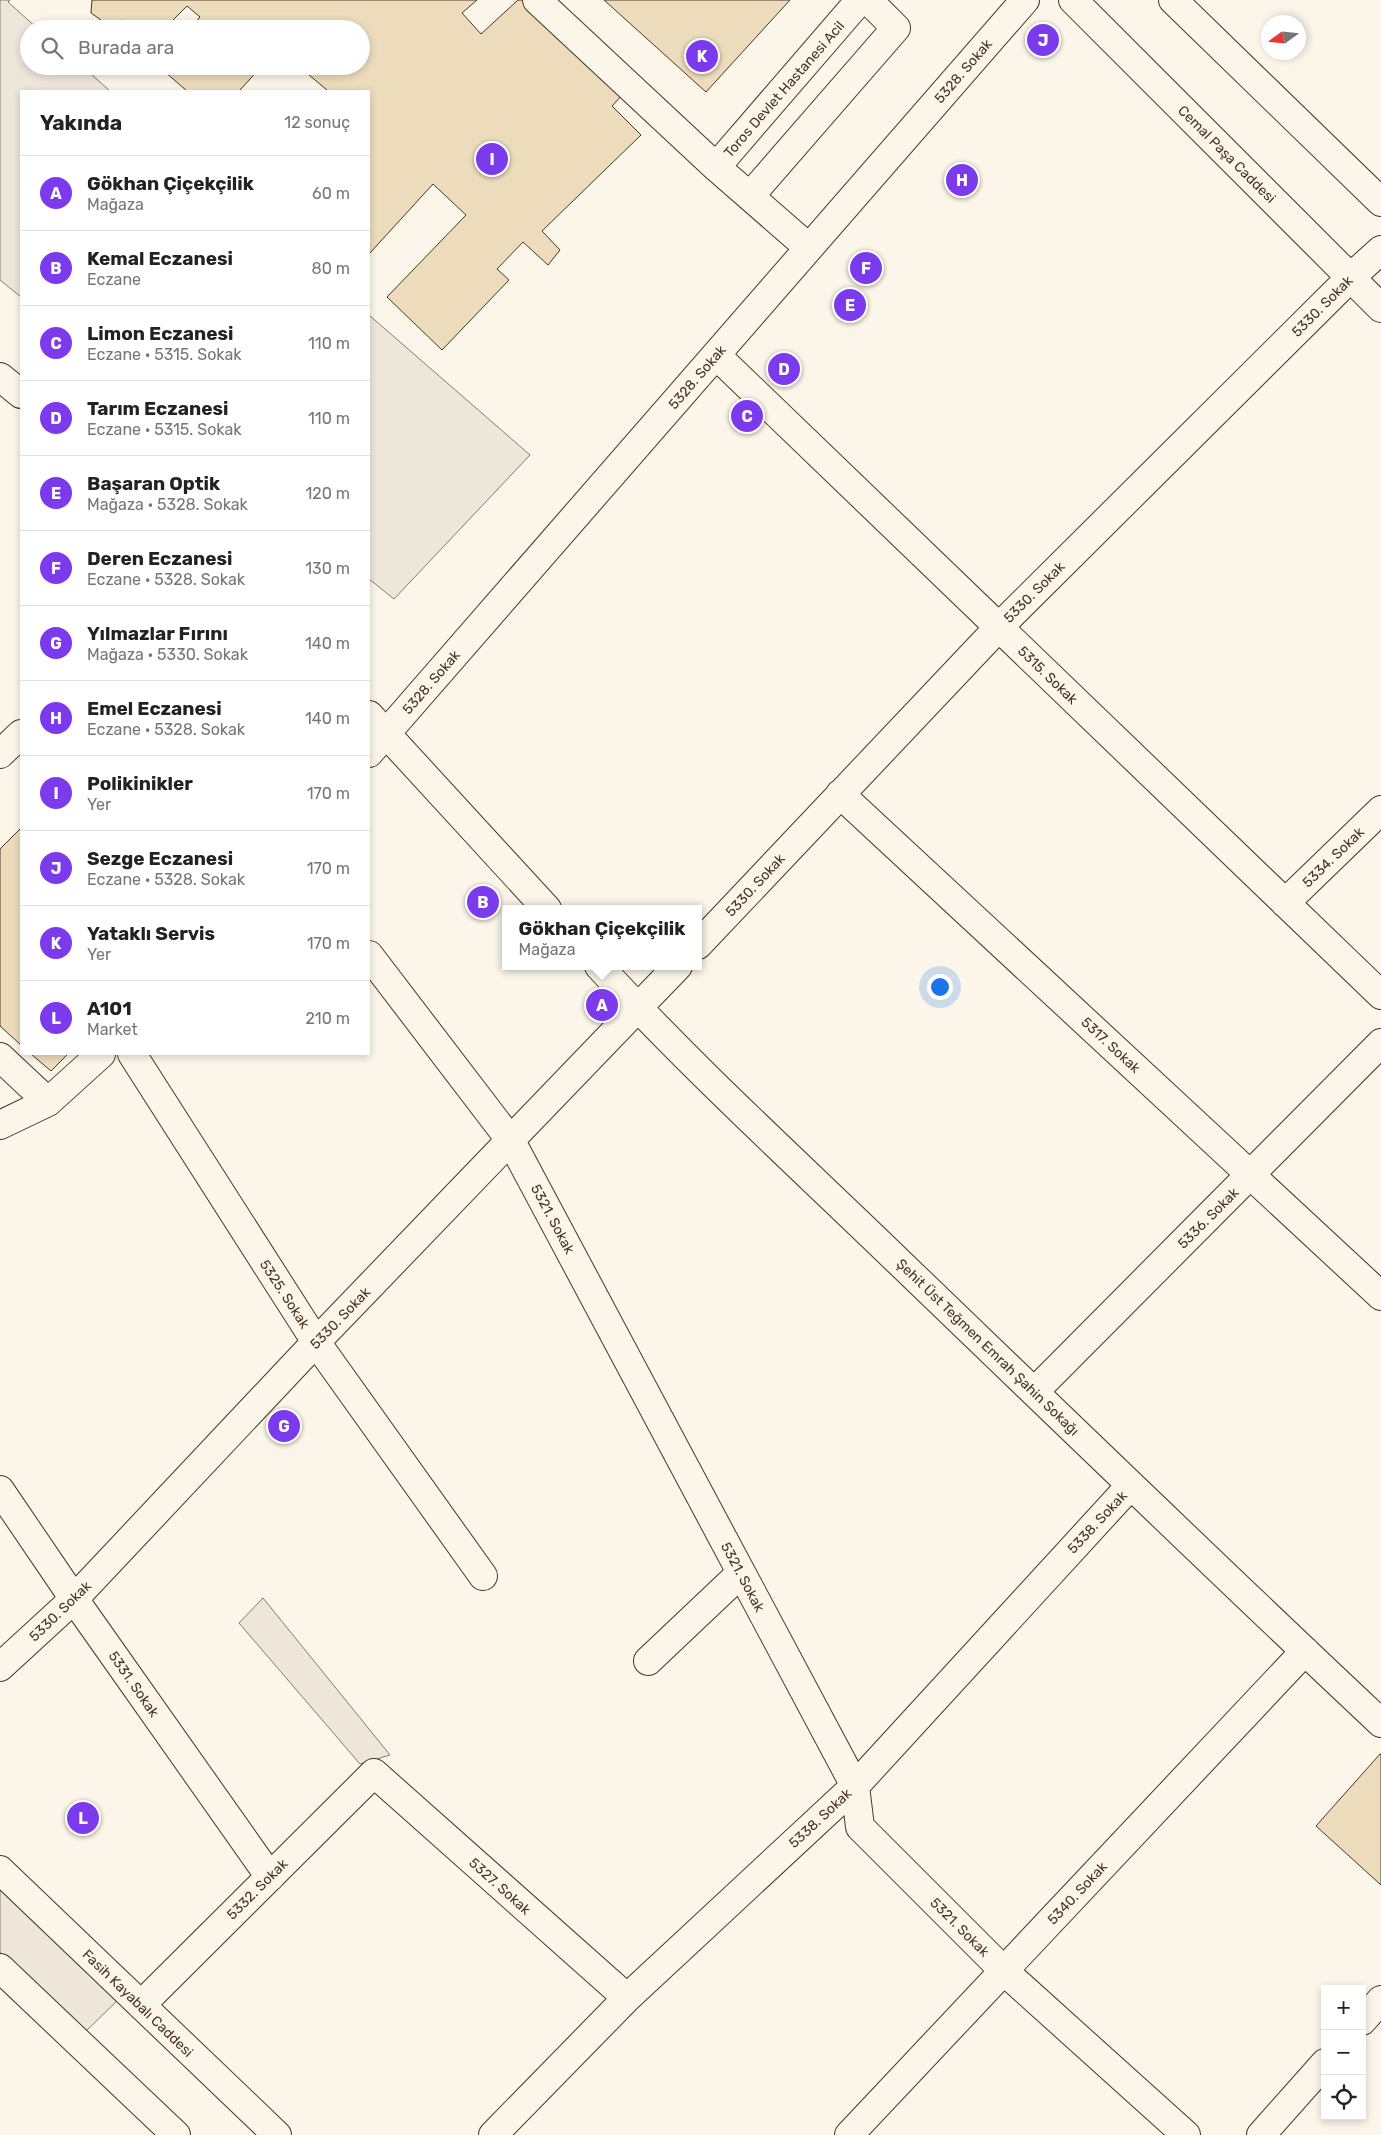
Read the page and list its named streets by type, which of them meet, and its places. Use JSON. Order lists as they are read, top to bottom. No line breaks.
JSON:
{"streets":{"street":["5328. Sokak","Toros Devlet Hastanesi Acil","Cemal Paşa Caddesi","5330. Sokak","5315. Sokak","5334. Sokak","5317. Sokak","5336. Sokak","5321. Sokak","5325. Sokak","Şehit Üst Teğmen Emrah Şahin Sokağı","5338. Sokak","5331. Sokak","5327. Sokak","5332. Sokak","5340. Sokak","Fasih Kayabalı Caddesi"]},"crossings":[["5328. Sokak","Toros Devlet Hastanesi Acil"],["5328. Sokak","5315. Sokak"],["Cemal Paşa Caddesi","5330. Sokak"],["5330. Sokak","5315. Sokak"],["5330. Sokak","5317. Sokak"],["5330. Sokak","5321. Sokak"],["5330. Sokak","5325. Sokak"],["5330. Sokak","Şehit Üst Teğmen Emrah Şahin Sokağı"],["5330. Sokak","5331. Sokak"],["5315. Sokak","5334. Sokak"],["5317. Sokak","5336. Sokak"],["5336. Sokak","Şehit Üst Teğmen Emrah Şahin Sokağı"],["5321. Sokak","5338. Sokak"],["5321. Sokak","5340. Sokak"],["Şehit Üst Teğmen Emrah Şahin Sokağı","5338. Sokak"],["Şehit Üst Teğmen Emrah Şahin Sokağı","5340. Sokak"],["5338. Sokak","5327. Sokak"],["5331. Sokak","5332. Sokak"],["5327. Sokak","5332. Sokak"],["5332. Sokak","Fasih Kayabalı Caddesi"]],"north":"left","page":{"search":"Burada ara","pins":["J","K","I","H","F","E","D","C","B","A","G","L"],"heading":["Yakında","12 sonuç"],"list":[{"mark":"A","name":"Gökhan Çiçekçilik","note":"Mağaza","value":"60 m"},{"mark":"B","name":"Kemal Eczanesi","note":"Eczane","value":"80 m"},{"mark":"C","name":"Limon Eczanesi","note":"Eczane · 5315. Sokak","value":"110 m"},{"mark":"D","name":"Tarım Eczanesi","note":"Eczane · 5315. Sokak","value":"110 m"},{"mark":"E","name":"Başaran Optik","note":"Mağaza · 5328. Sokak","value":"120 m"},{"mark":"F","name":"Deren Eczanesi","note":"Eczane · 5328. Sokak","value":"130 m"},{"mark":"G","name":"Yılmazlar Fırını","note":"Mağaza · 5330. Sokak","value":"140 m"},{"mark":"H","name":"Emel Eczanesi","note":"Eczane · 5328. Sokak","value":"140 m"},{"mark":"I","name":"Polikinikler","note":"Yer","value":"170 m"},{"mark":"J","name":"Sezge Eczanesi","note":"Eczane · 5328. Sokak","value":"170 m"},{"mark":"K","name":"Yataklı Servis","note":"Yer","value":"170 m"},{"mark":"L","name":"A101","note":"Market","value":"210 m"}],"popup":["Gökhan Çiçekçilik","Mağaza"],"map_buttons":["+","−"]}}
